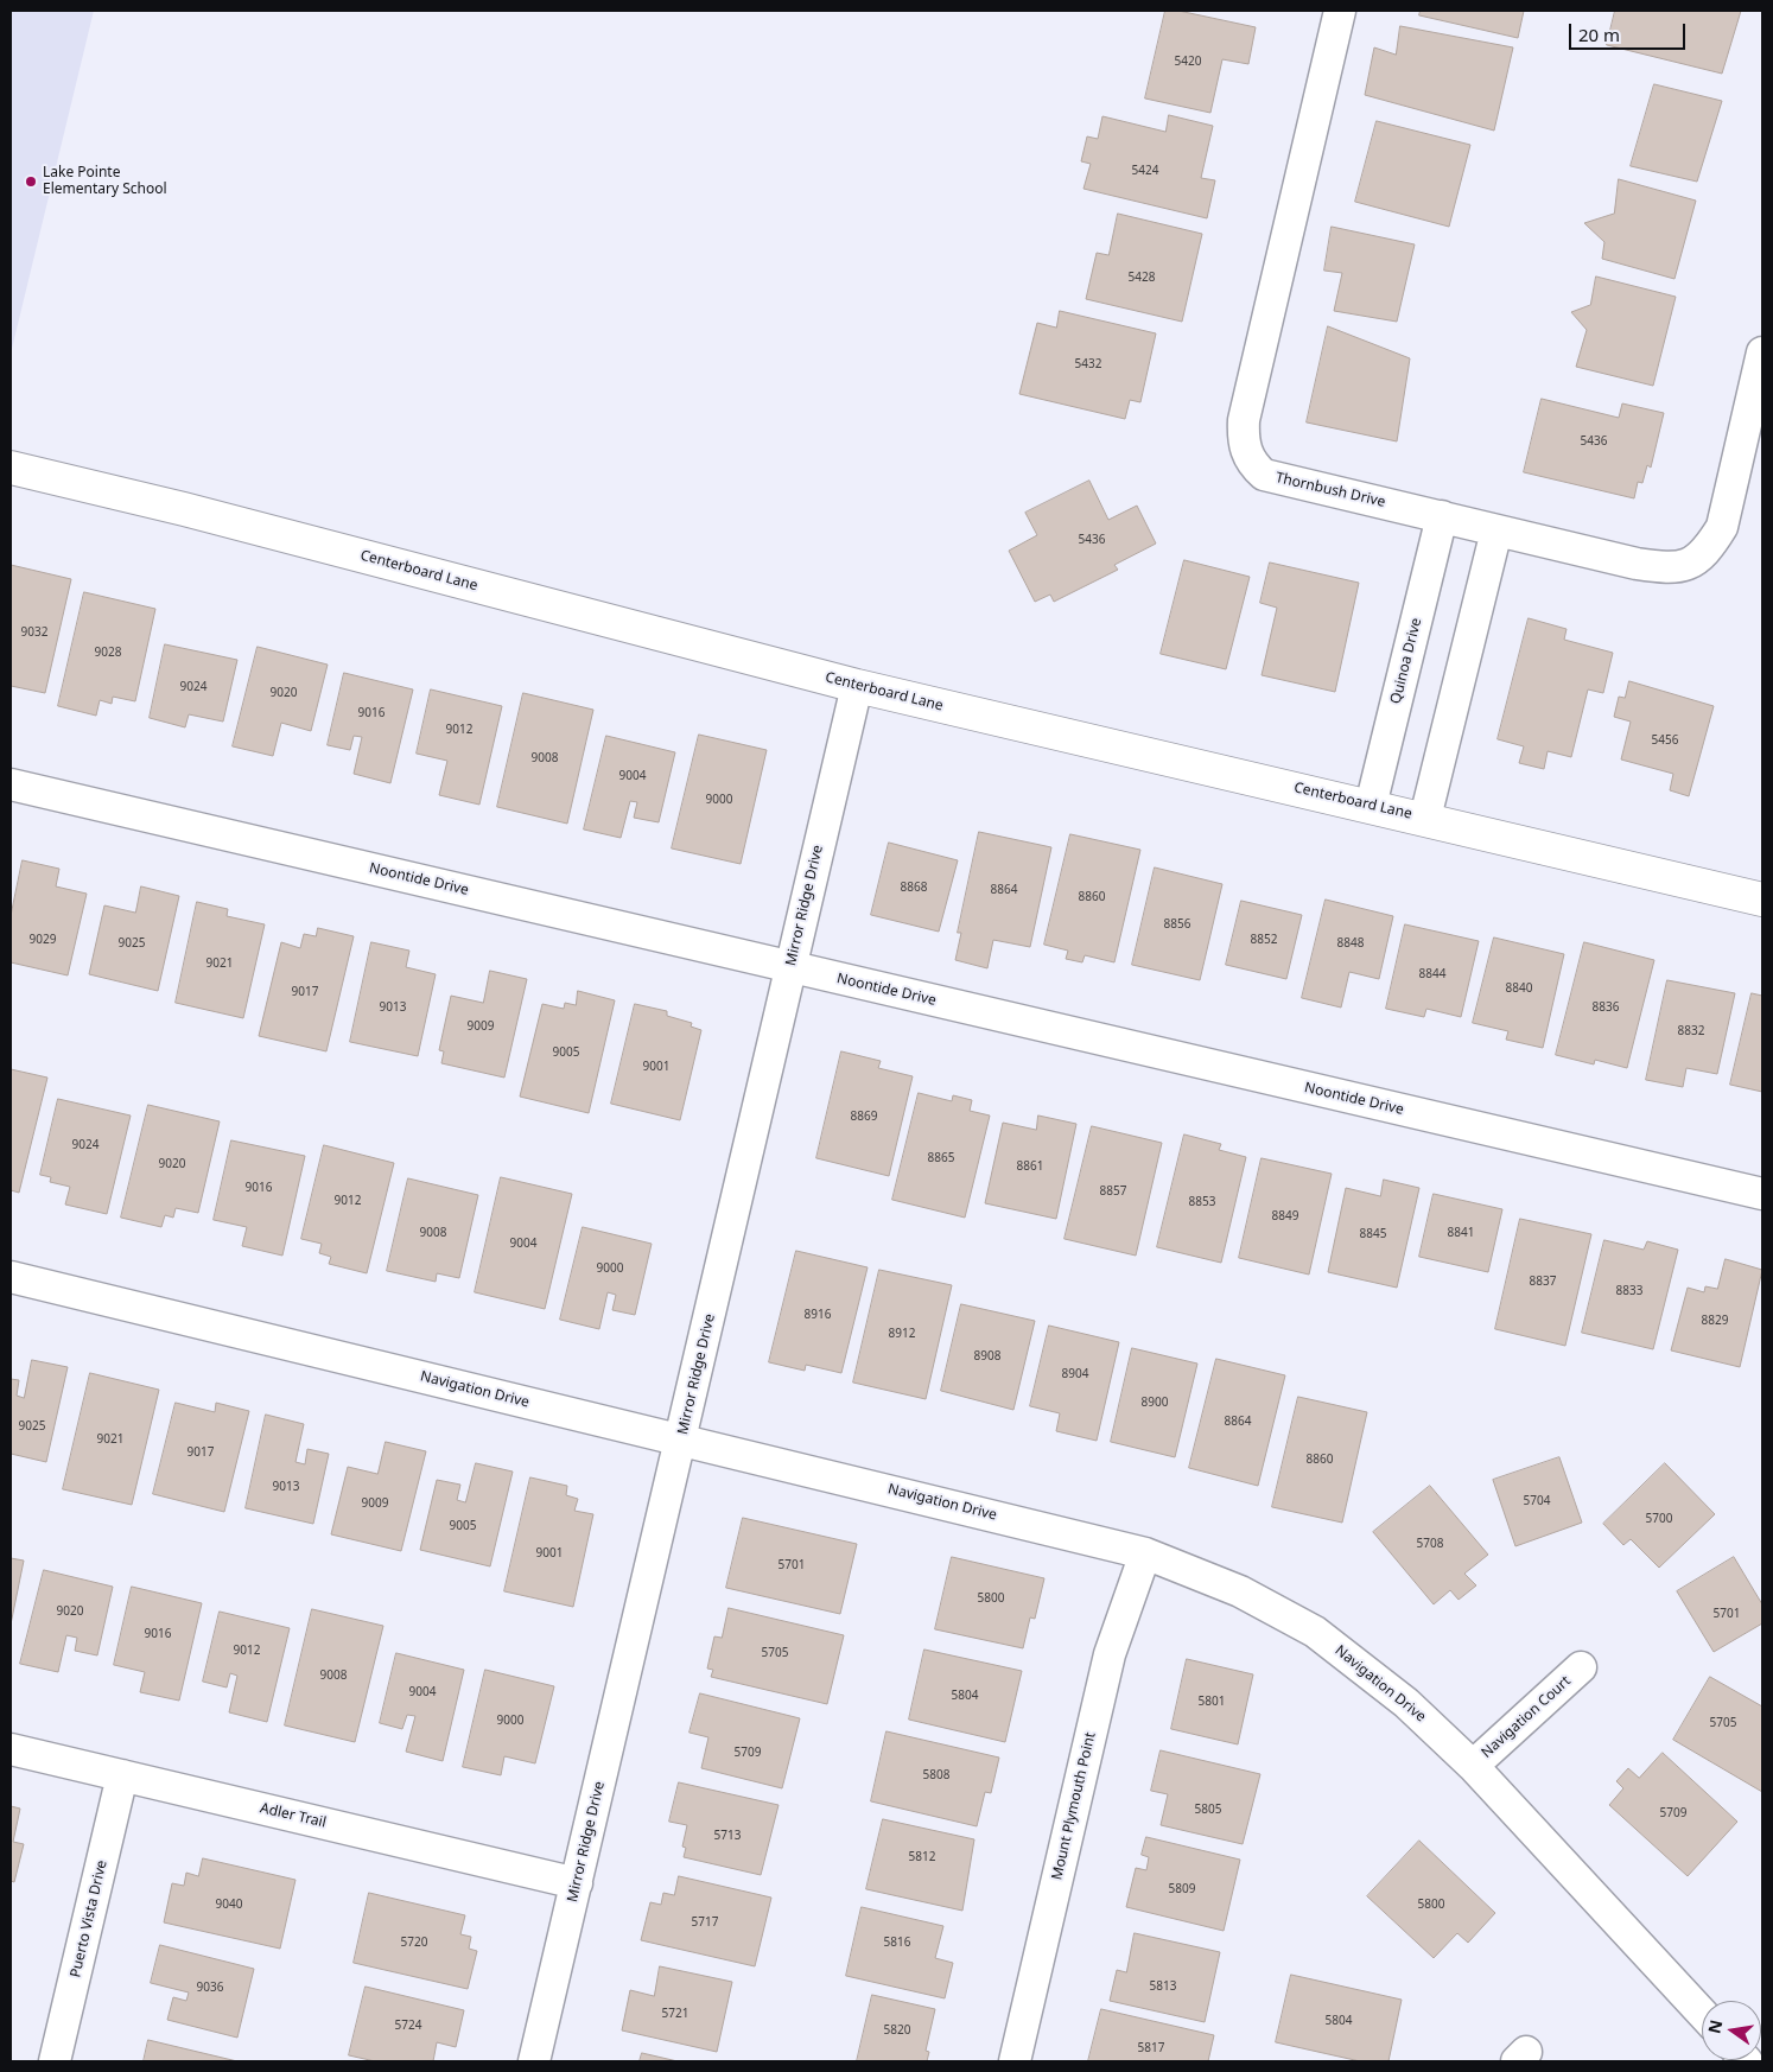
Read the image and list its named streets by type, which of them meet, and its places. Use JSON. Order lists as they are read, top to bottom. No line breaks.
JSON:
{"streets":{"street":["Thornbush Drive","Centerboard Lane","Quinoa Drive","Noontide Drive","Mirror Ridge Drive","Navigation Drive","Navigation Court","Mount Plymouth Point","Adler Trail","Puerto Vista Drive"]},"crossings":[["Thornbush Drive","Quinoa Drive"],["Centerboard Lane","Quinoa Drive"],["Centerboard Lane","Mirror Ridge Drive"],["Noontide Drive","Mirror Ridge Drive"],["Mirror Ridge Drive","Navigation Drive"],["Mirror Ridge Drive","Adler Trail"],["Navigation Drive","Navigation Court"],["Navigation Drive","Mount Plymouth Point"],["Adler Trail","Puerto Vista Drive"]],"places":["Lake Pointe Elementary School"],"house_numbers":["5420","5424","5428","5432","5436","5436","9032","9028","9024","9020","9016","9012","5456","9008","9004","9000","8868","8864","8860","8856","9029","8852","9025","8848","9021","8844","8840","9017","9013","8836","9009","8832","9005","9001","8869","9024","8865","9020","8861","9016","8857","9012","8853","8849","9008","8841","8845","9004","9000","8837","8833","8916","8829","8912","8908","8904","8900","8864","9025","9021","9017","8860","9013","5704","9009","5700","9005","5708","9001","5701","5800","9020","5701","9016","9012","5705","9008","9004","5804","5801","9000","5705","5709","5808","5805","5709","5713","5812","5809","9040","5800","5717","5720","5816","5813","9036","5721","5804","5724","5820","5817"],"scale_bar":"20 m","north":"left"}
